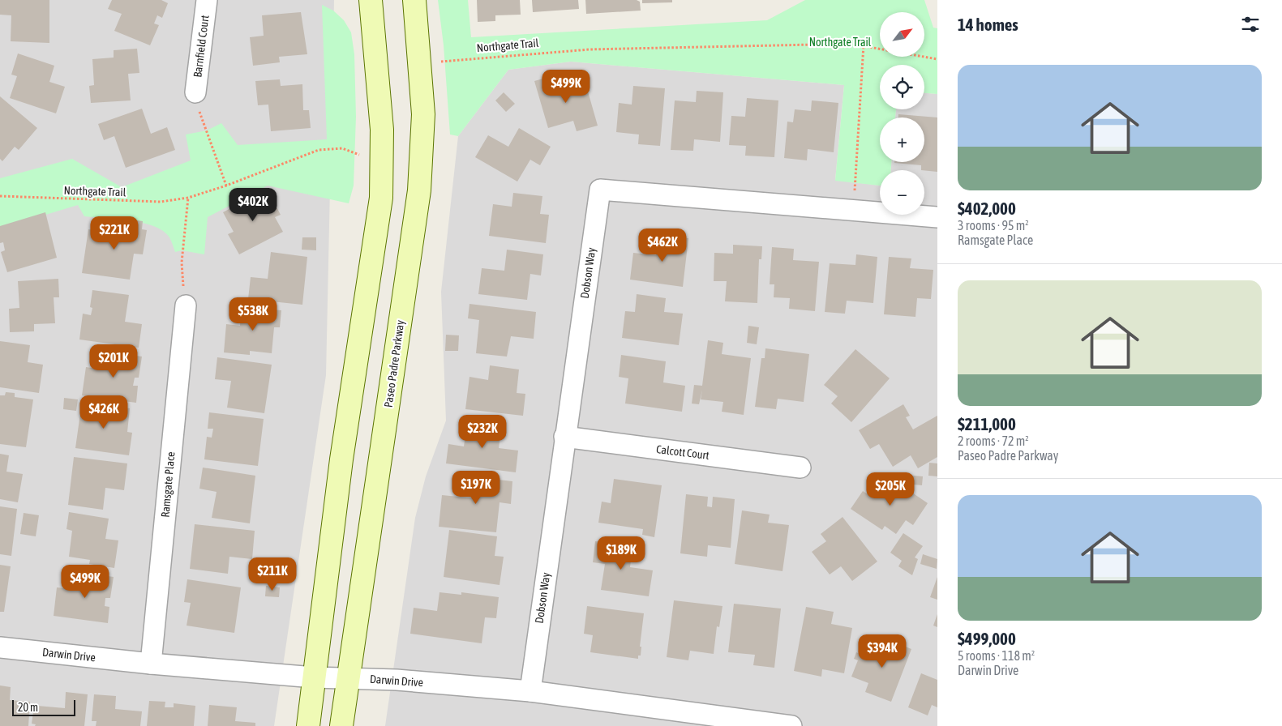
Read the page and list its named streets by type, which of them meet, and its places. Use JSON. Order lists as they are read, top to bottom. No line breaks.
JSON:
{"streets":{"main road":["Paseo Padre Parkway"],"street":["Barnfield Court","Dobson Way","Calcott Court","Ramsgate Place","Darwin Drive"],"path":["Northgate Trail"]},"crossings":[["Northgate Trail","Paseo Padre Parkway"],["Dobson Way","Calcott Court"],["Dobson Way","Darwin Drive"],["Paseo Padre Parkway","Darwin Drive"],["Ramsgate Place","Darwin Drive"]],"parks":["Northgate Trail"],"scale_bar":"20 m","north":"top right","page":{"heading":"14 homes","map_buttons":["+","−"],"list":[{"name":"$402,000","note":"3 rooms · 95 m² · Ramsgate Place"},{"name":"$211,000","note":"2 rooms · 72 m² · Paseo Padre Parkway"},{"name":"$499,000","note":"5 rooms · 118 m² · Darwin Drive"}],"price":["$499K","$402K","$221K","$462K","$538K","$201K","$426K","$232K","$197K","$205K","$189K","$211K","$499K","$394K"],"scale":"20 m"}}
